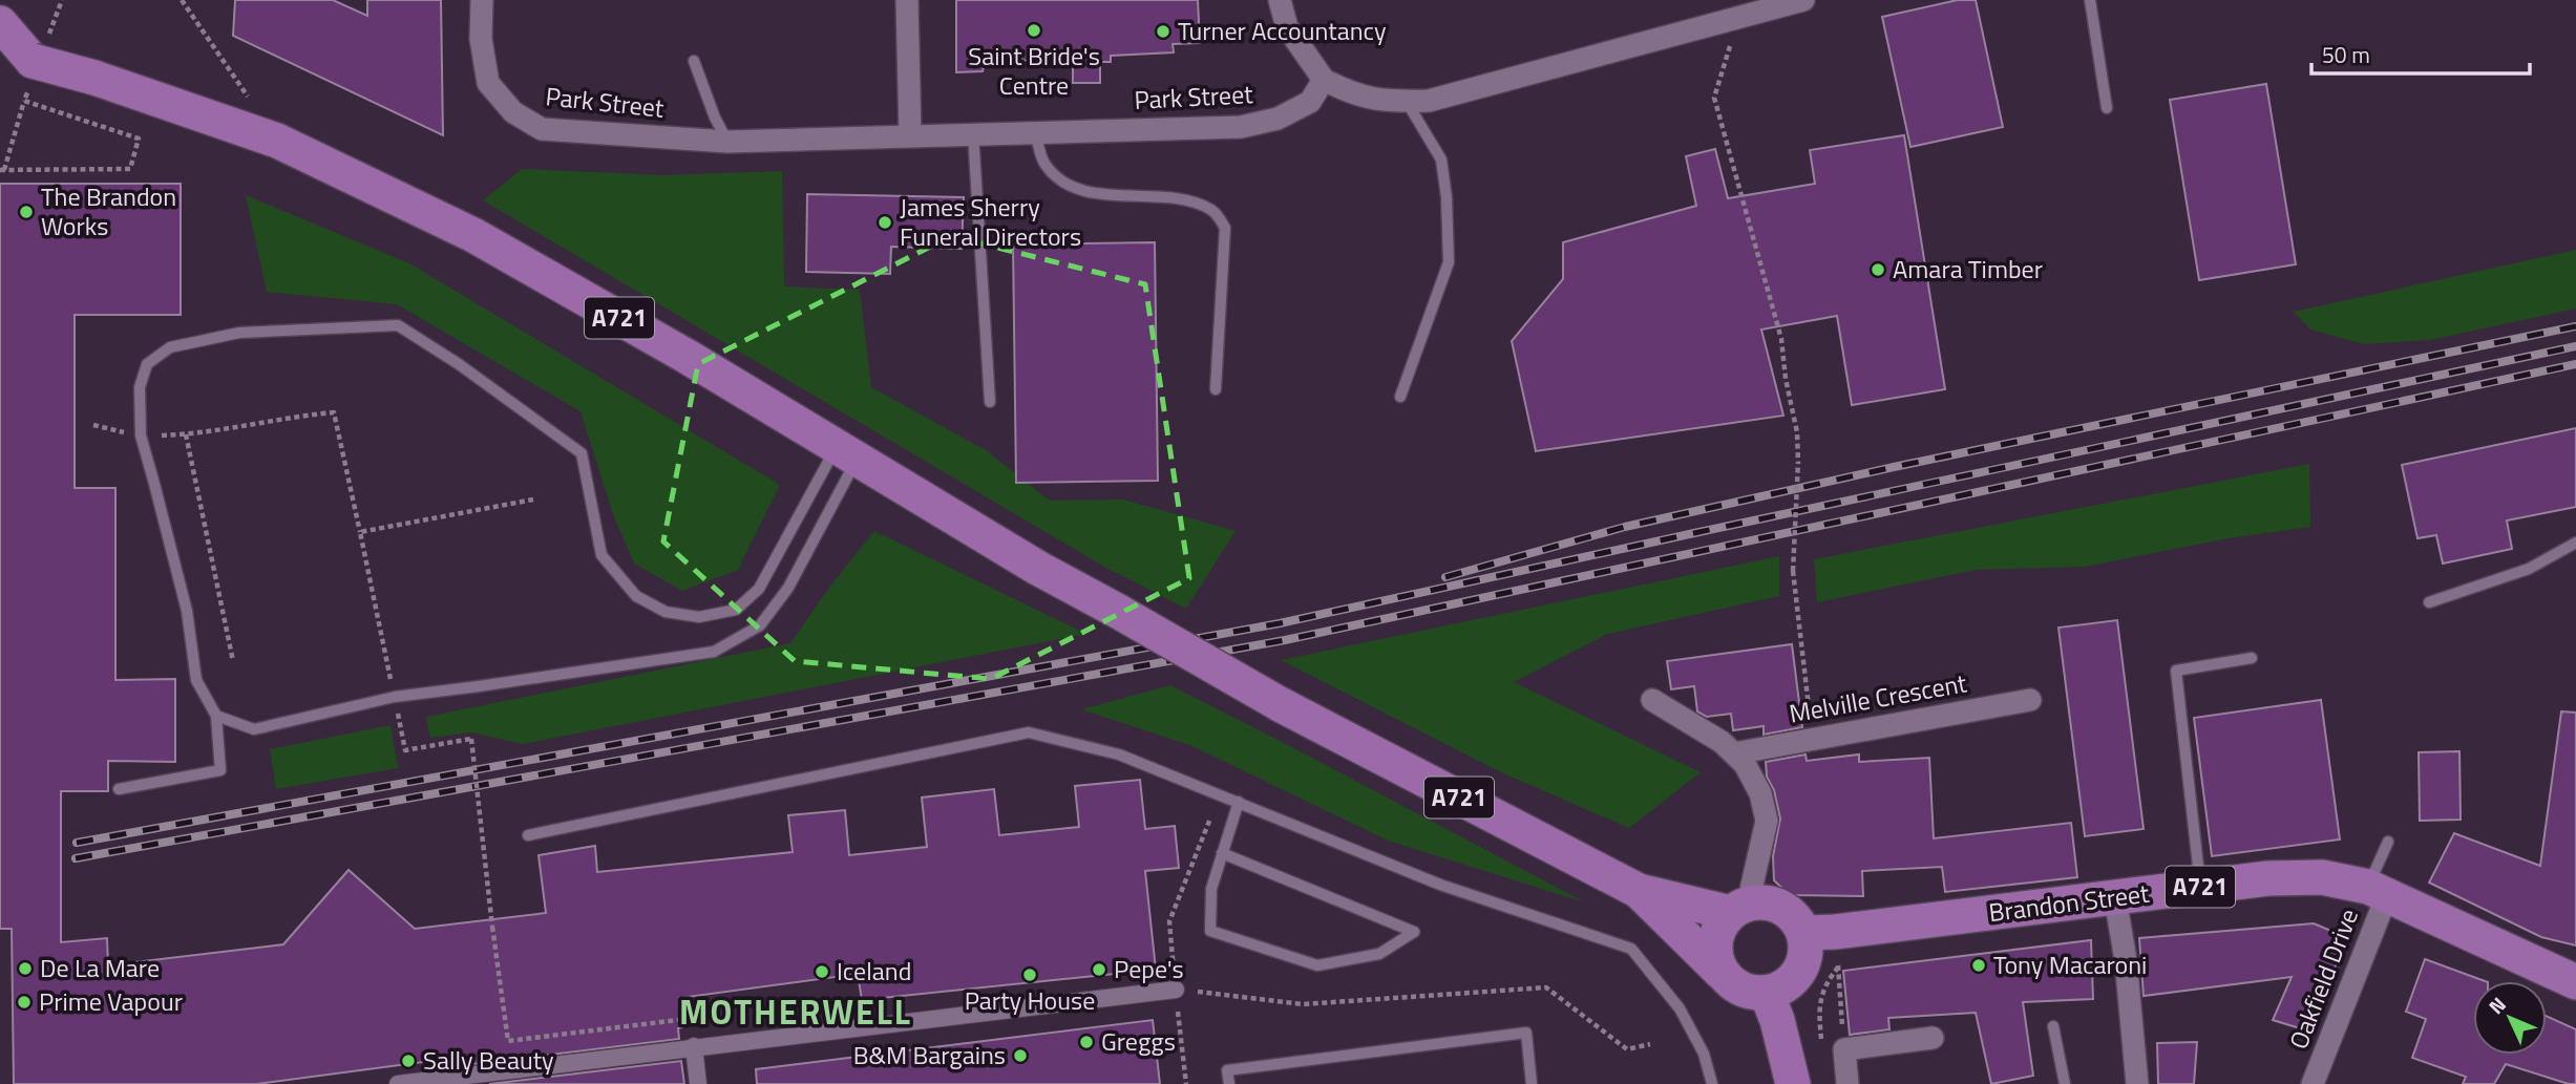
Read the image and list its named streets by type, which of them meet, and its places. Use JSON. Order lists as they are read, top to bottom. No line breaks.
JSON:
{"streets":{"main road":["A721","Brandon Street"],"street":["Park Street","Melville Crescent","Oakfield Drive"]},"crossings":[["A721","Brandon Street"],["Brandon Street","Oakfield Drive"]],"districts":["MOTHERWELL"],"places":["Saint Bride's Centre","Turner Accountancy","The Brandon Works","James Sherry Funeral Directors","Amara Timber","Tony Macaroni","De La Mare","Pepe's","Iceland","Party House","Prime Vapour","Greggs","B&M Bargains","Sally Beauty"],"scale_bar":"50 m","north":"top left"}
